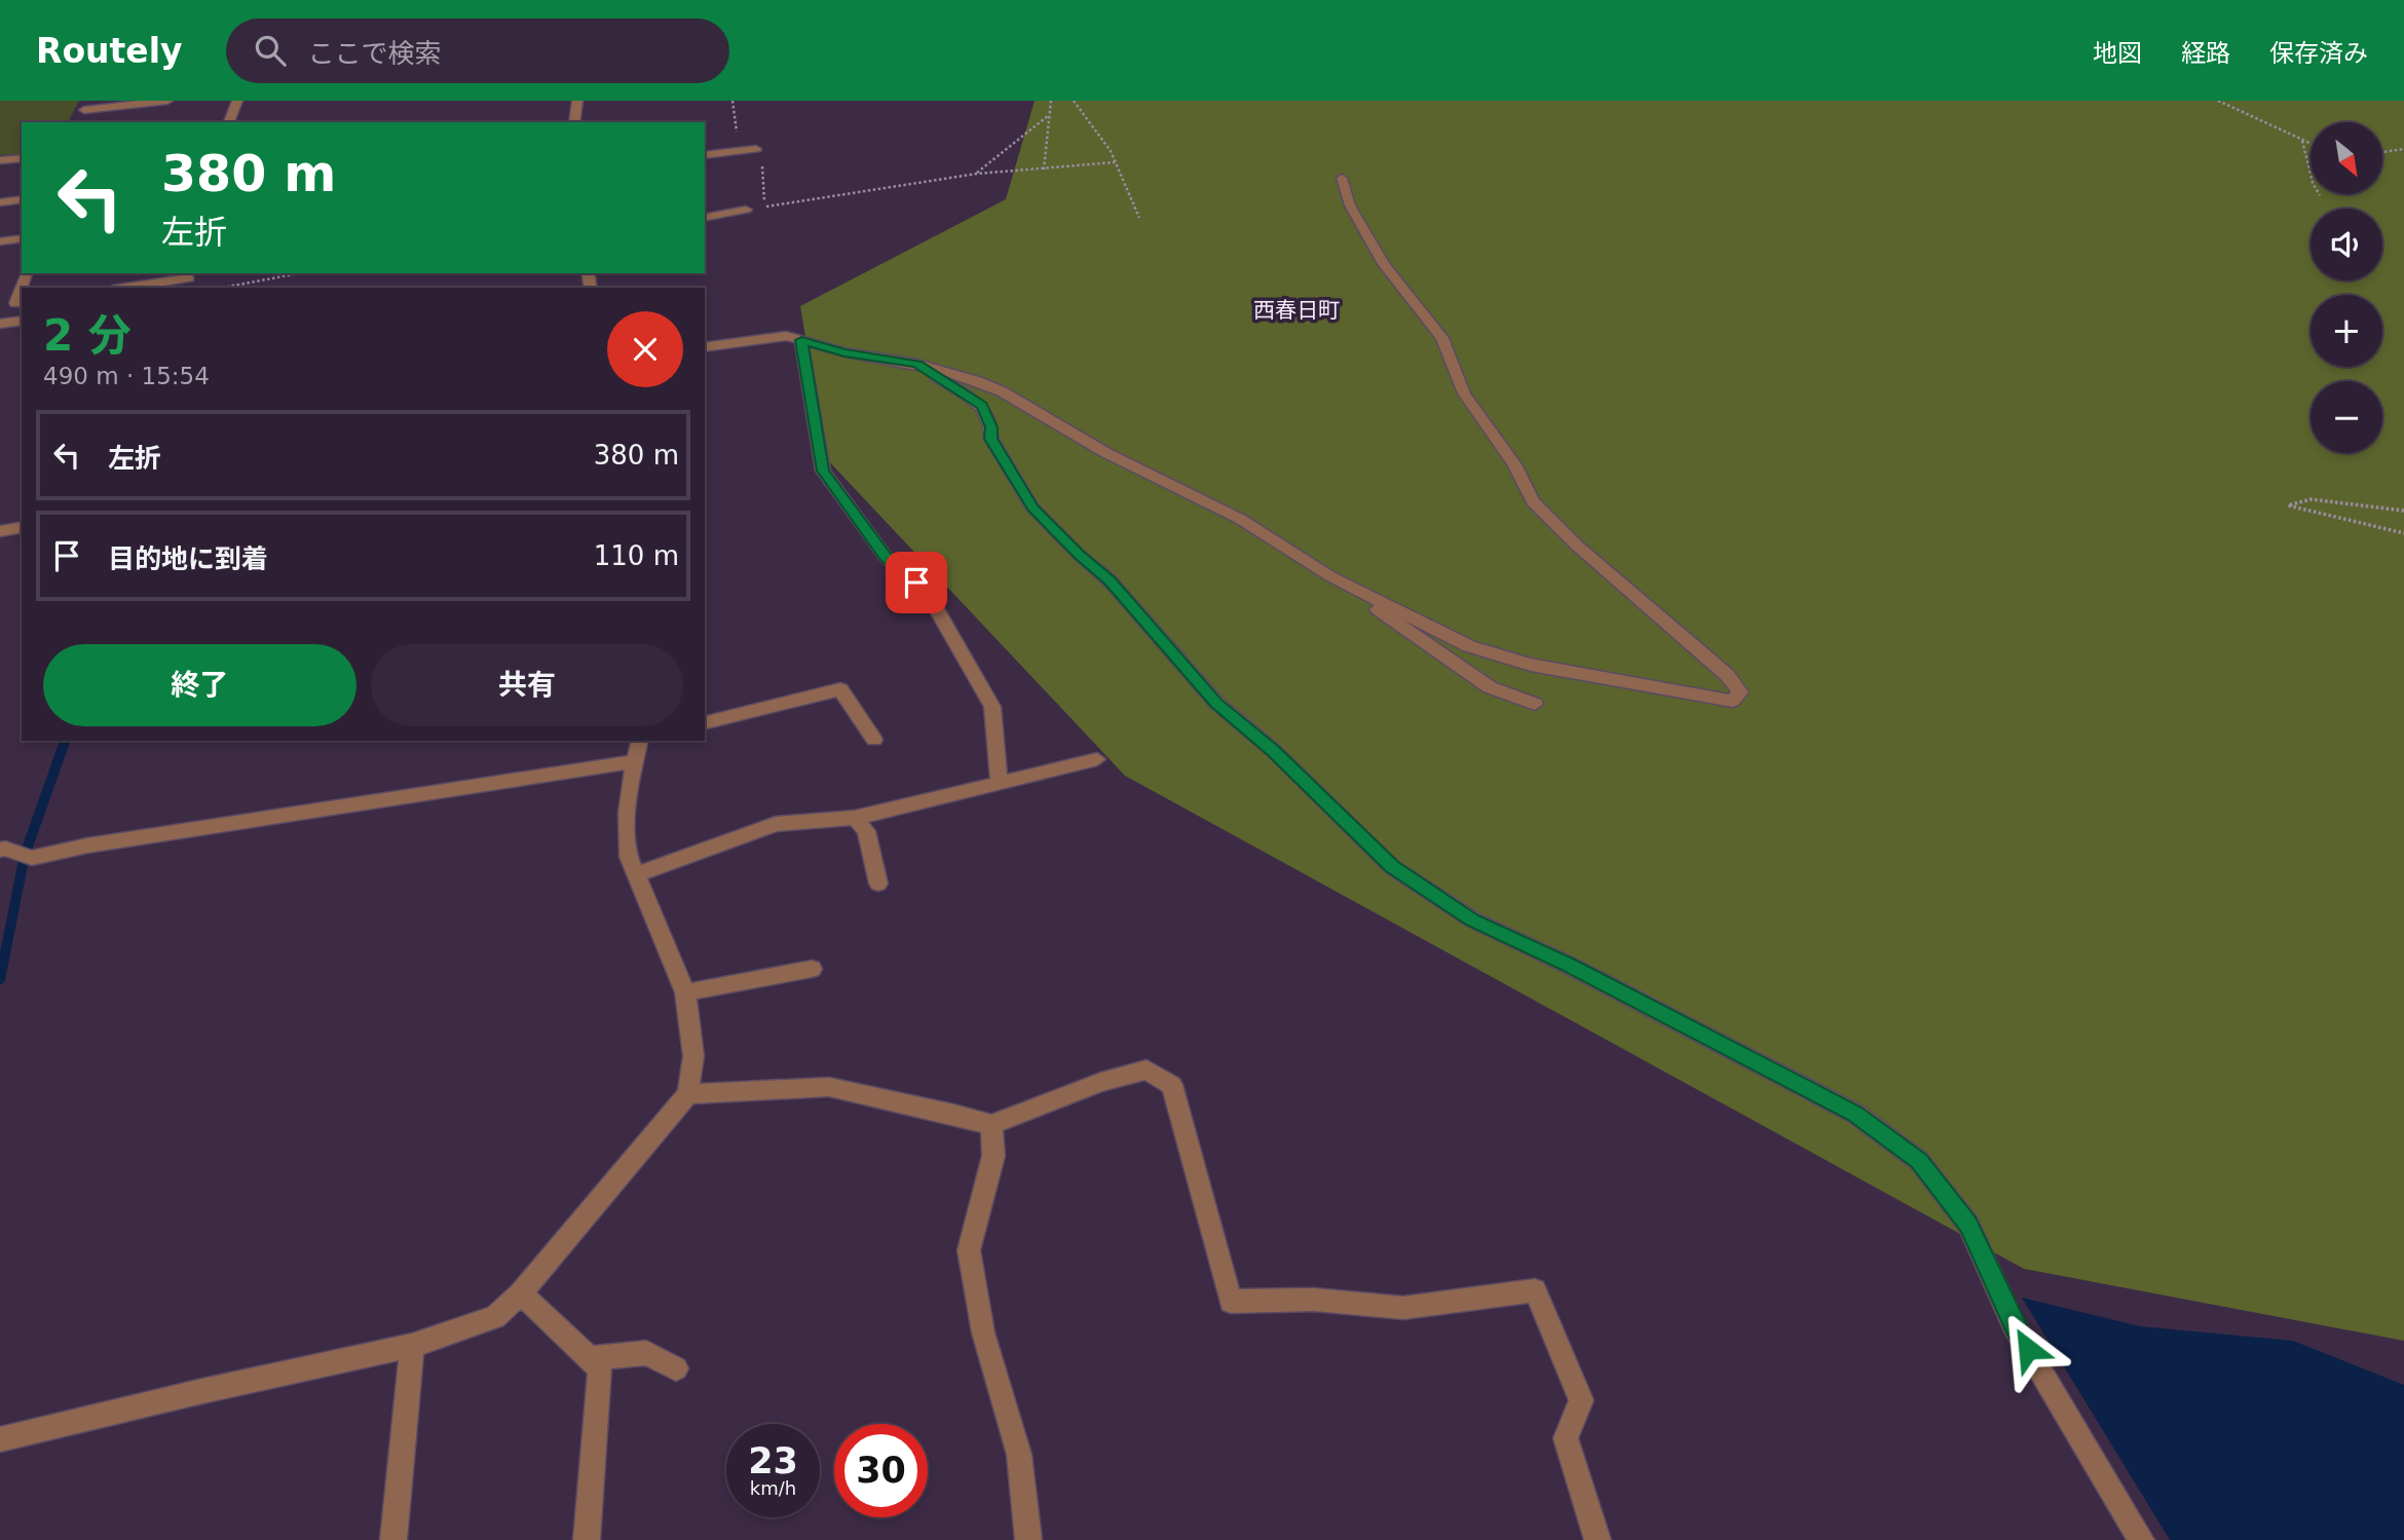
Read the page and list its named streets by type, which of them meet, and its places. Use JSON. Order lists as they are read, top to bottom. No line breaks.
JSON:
{"districts":["西春日町"],"north":"bottom right","page":{"header":"Routely","search":"ここで検索","nav":["地図","経路","保存済み"],"map_buttons":["+","−"],"turn":["380 m","左折"],"heading":["2 分","490 m · 15:54"],"list":[{"name":"左折","value":"380 m"},{"name":"目的地に到着","value":"110 m"}],"buttons":["終了","共有"],"speed":"23 km/h","limit":"30"}}
